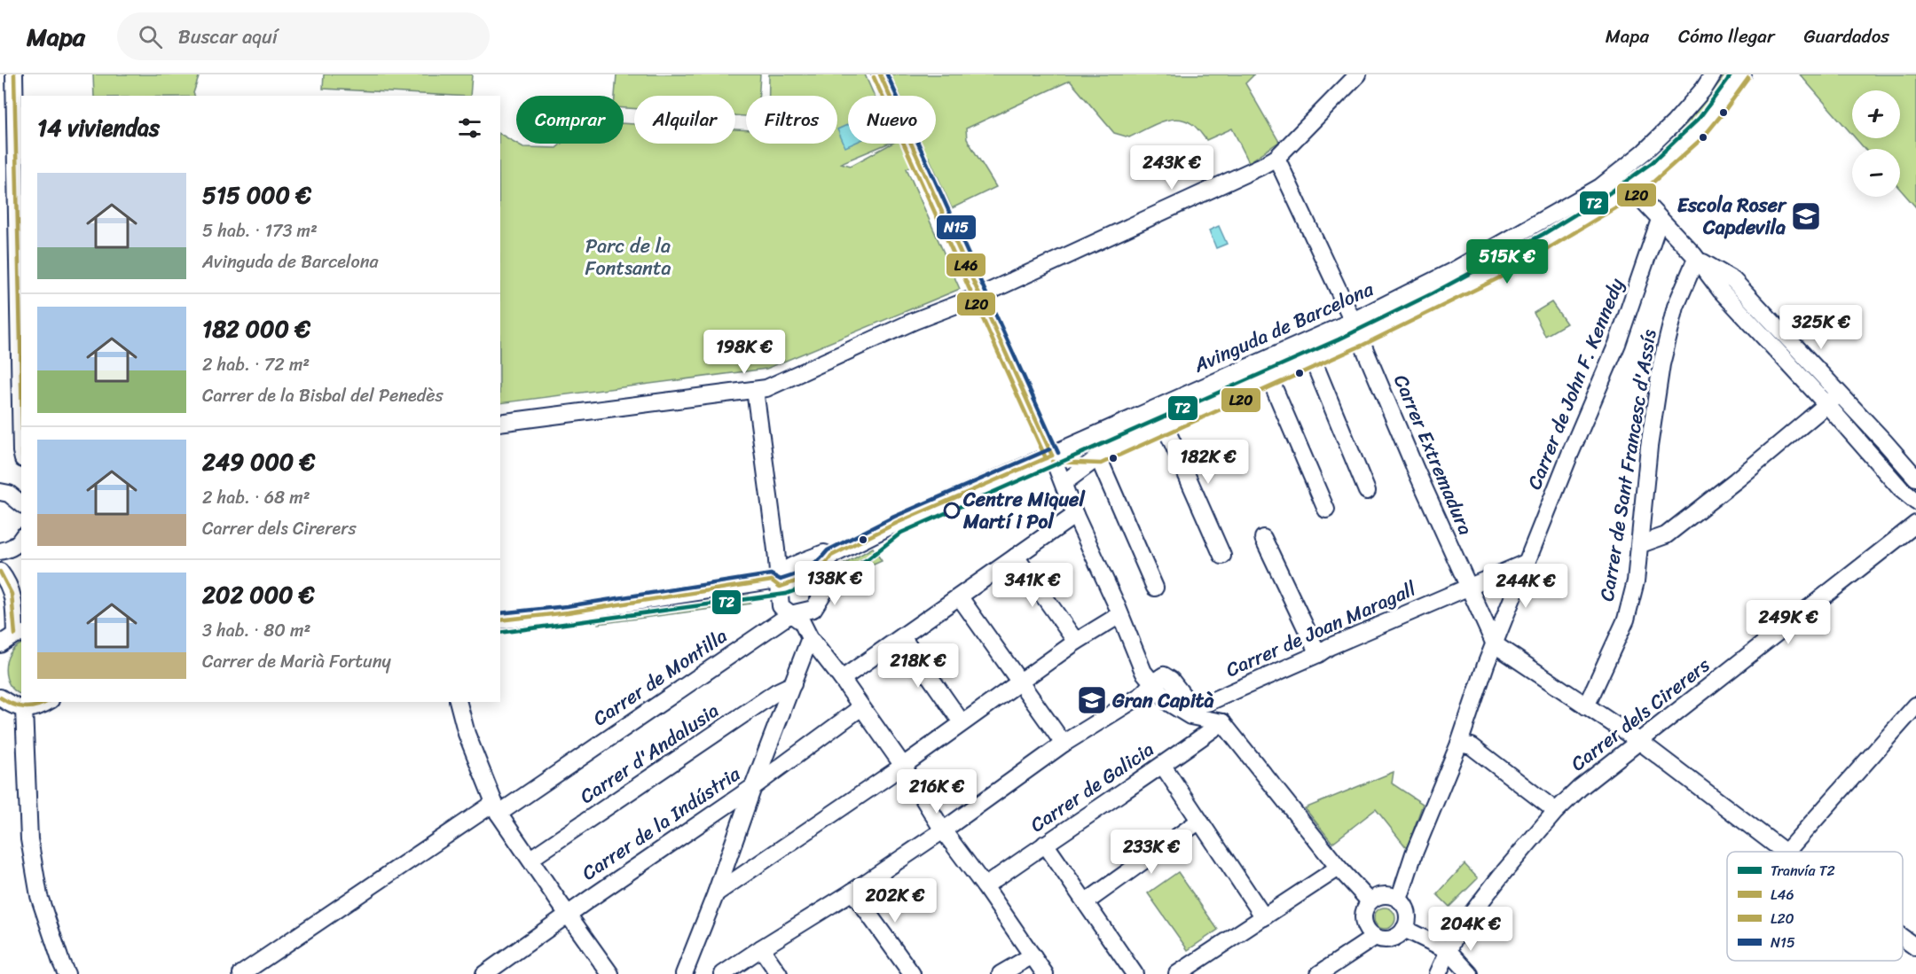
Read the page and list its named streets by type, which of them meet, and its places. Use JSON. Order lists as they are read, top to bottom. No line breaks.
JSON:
{"streets":{"street":["Avinguda de Barcelona","Carrer de John F. Kennedy","Carrer Extremadura","Carrer de Sant Francesc d'Assís","Carrer de Joan Maragall","Carrer de Montilla","Carrer dels Cirerers","Carrer d'Andalusia","Carrer de Galicia","Carrer de la Indústria"]},"crossings":[["Avinguda de Barcelona","Carrer Extremadura"],["Avinguda de Barcelona","Carrer de Montilla"],["Carrer de John F. Kennedy","Carrer Extremadura"],["Carrer de John F. Kennedy","Carrer de Joan Maragall"],["Carrer Extremadura","Carrer de Joan Maragall"]],"parks":["Parc de la Fontsanta"],"places":{"school or university":["Escola Roser Capdevila","Gran Capità"],"other":["Centre Miquel Martí i Pol"]},"lines":["tram line T2","transit line L46","transit line N15","transit line L20"],"legend":["Tranvía T2","L46","L20","N15"],"page":{"header":"Mapa","search":"Buscar aquí","nav":["Mapa","Cómo llegar","Guardados"],"map_buttons":["+","−"],"chip":["Comprar","Alquilar","Filtros","Nuevo"],"heading":"14 viviendas","price":["243K €","515K €","325K €","198K €","182K €","138K €","341K €","244K €","249K €","218K €","216K €","233K €","202K €","204K €"],"list":[{"name":"515 000 €","note":"5 hab. · 173 m² · Avinguda de Barcelona"},{"name":"182 000 €","note":"2 hab. · 72 m² · Carrer de la Bisbal del Penedès"},{"name":"249 000 €","note":"2 hab. · 68 m² · Carrer dels Cirerers"},{"name":"202 000 €","note":"3 hab. · 80 m² · Carrer de Marià Fortuny"}]}}
